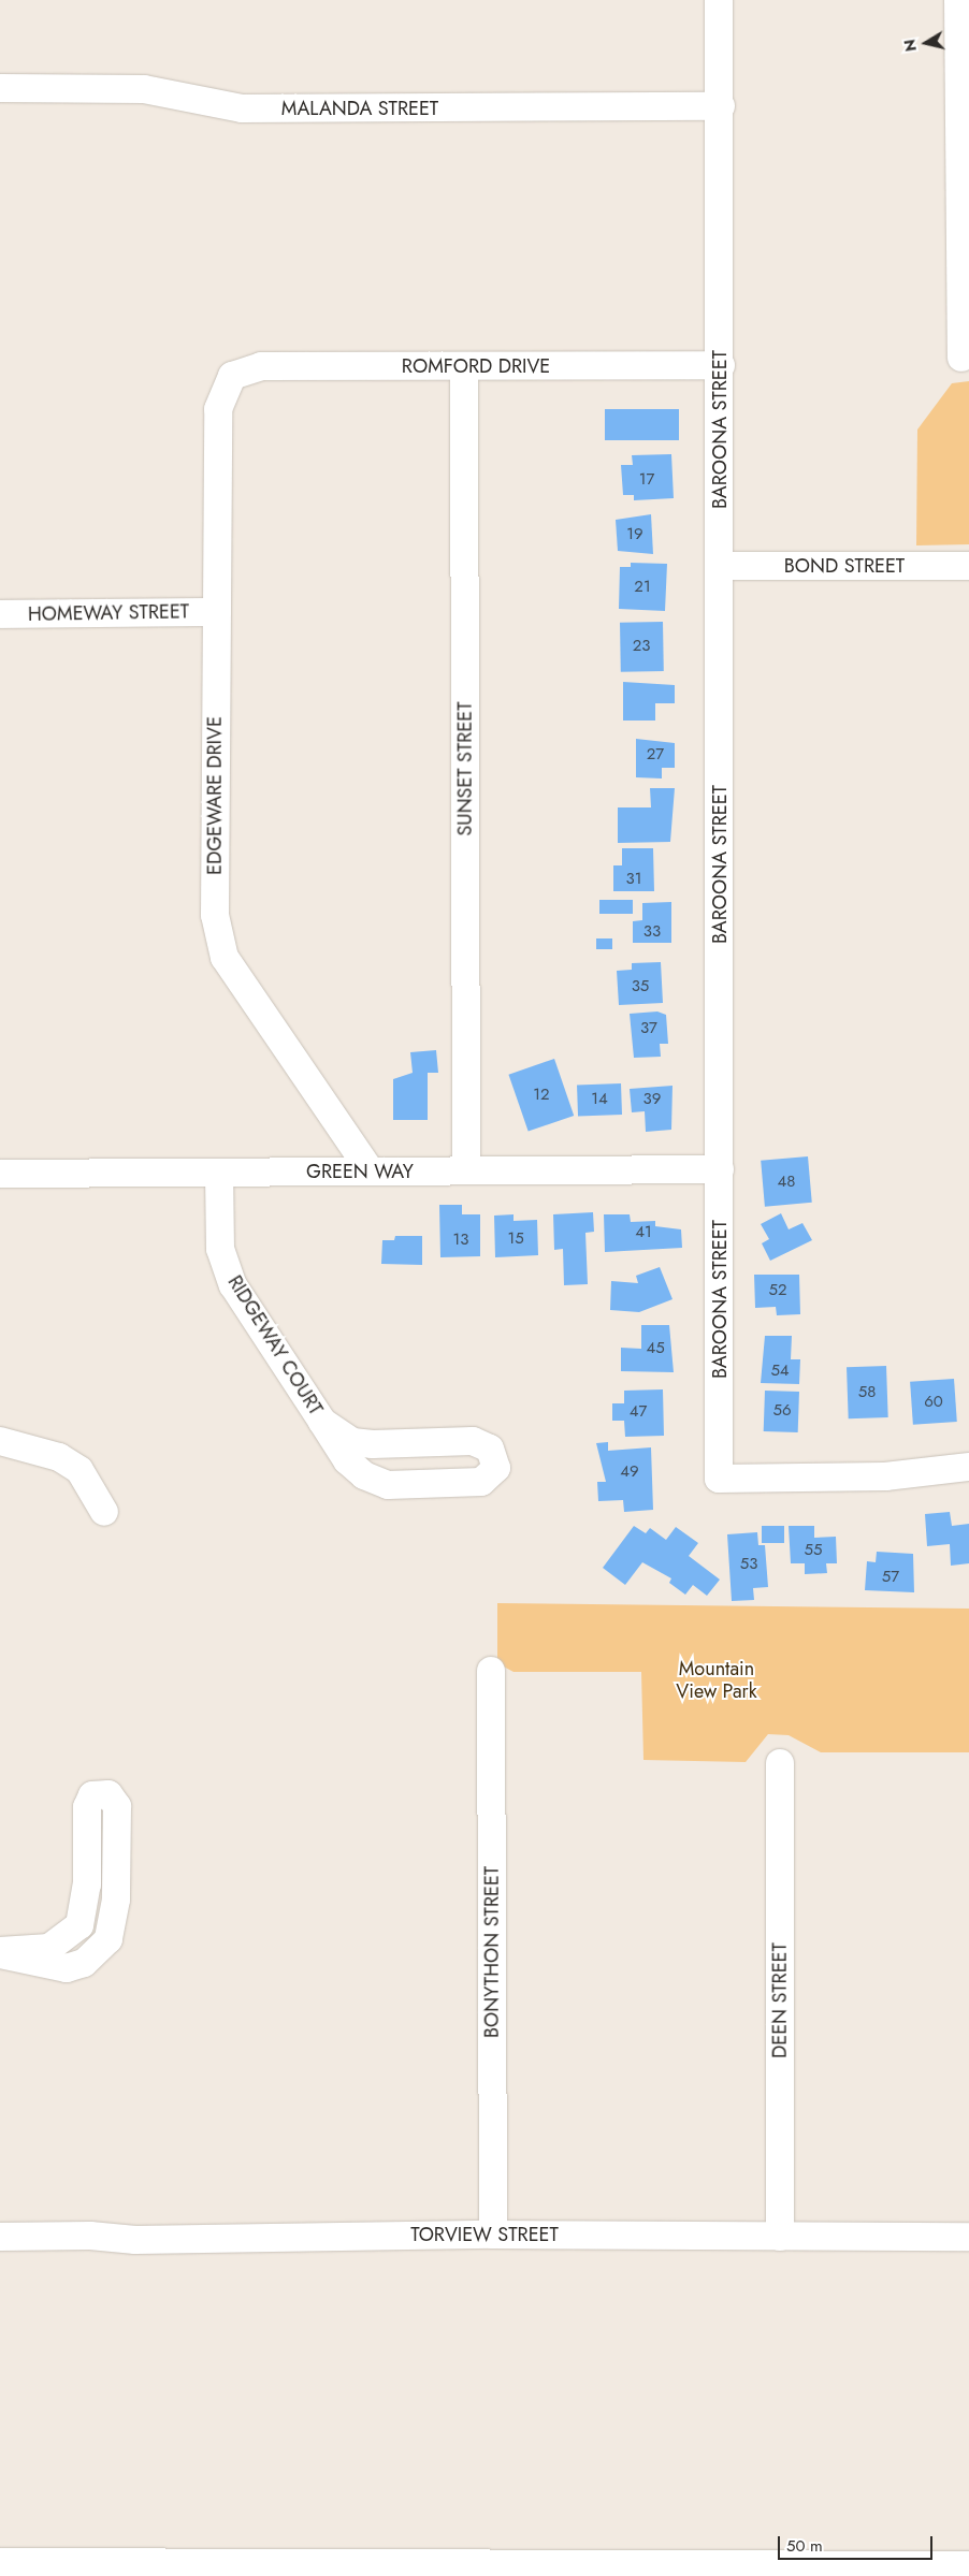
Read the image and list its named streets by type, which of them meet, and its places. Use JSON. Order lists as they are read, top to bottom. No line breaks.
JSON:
{"streets":{"street":["MALANDA STREET","ROMFORD DRIVE","BAROONA STREET","BOND STREET","HOMEWAY STREET","SUNSET STREET","EDGEWARE DRIVE","GREEN WAY","RIDGEWAY COURT","BONYTHON STREET","DEEN STREET","TORVIEW STREET"]},"crossings":[["MALANDA STREET","BAROONA STREET"],["ROMFORD DRIVE","BAROONA STREET"],["ROMFORD DRIVE","SUNSET STREET"],["ROMFORD DRIVE","EDGEWARE DRIVE"],["BAROONA STREET","BOND STREET"],["BAROONA STREET","GREEN WAY"],["HOMEWAY STREET","EDGEWARE DRIVE"],["SUNSET STREET","GREEN WAY"],["EDGEWARE DRIVE","GREEN WAY"],["GREEN WAY","RIDGEWAY COURT"],["BONYTHON STREET","TORVIEW STREET"],["DEEN STREET","TORVIEW STREET"]],"parks":["Mountain View Park"],"house_numbers":["17","19","21","23","27","31","33","35","37","12","14","39","48","41","15","13","52","45","54","58","60","56","47","49","55","53","57"],"scale_bar":"50 m","north":"left"}
